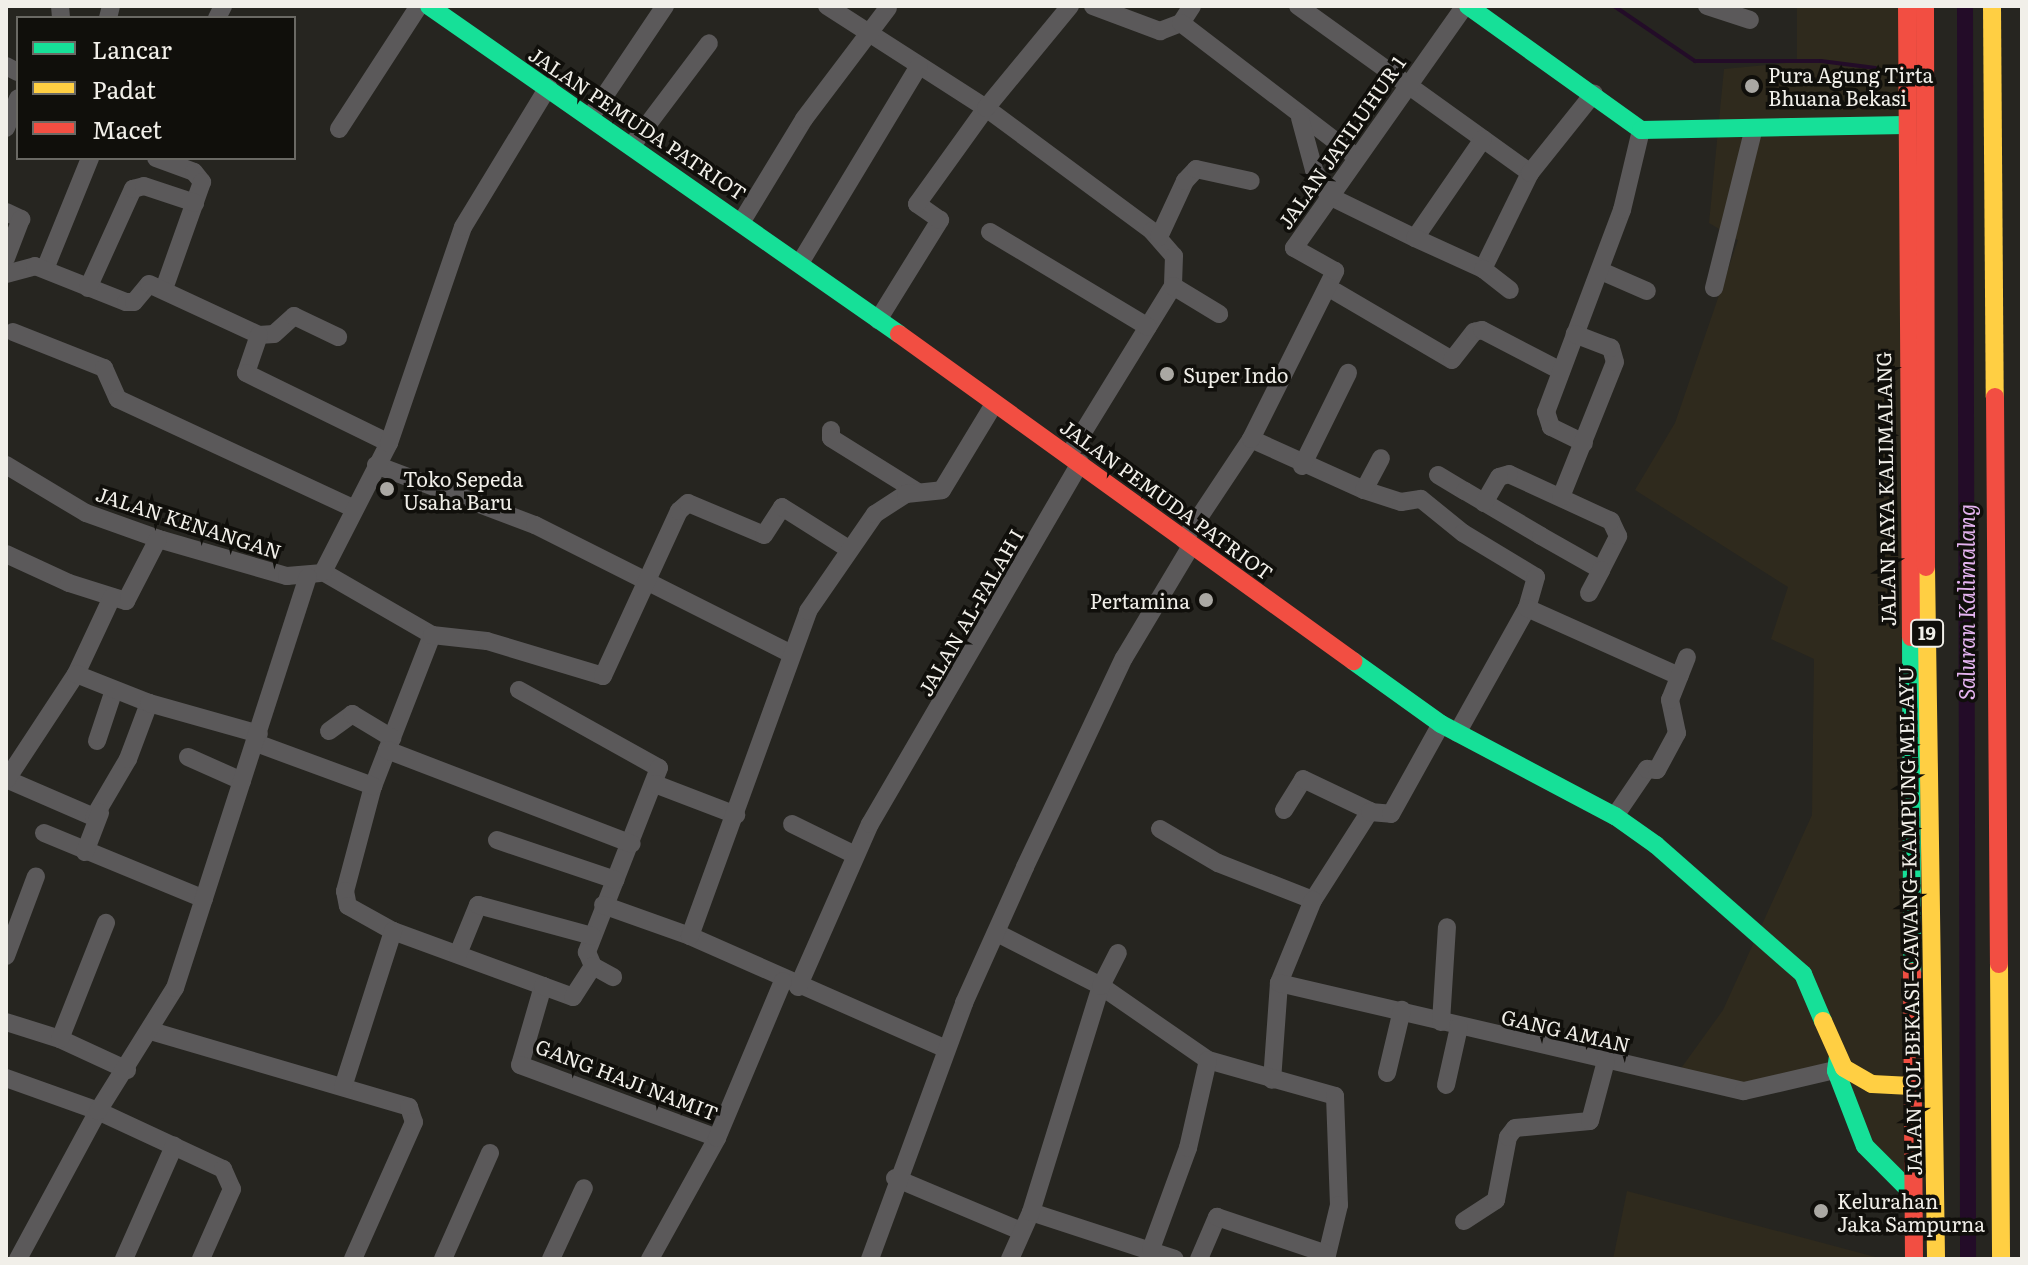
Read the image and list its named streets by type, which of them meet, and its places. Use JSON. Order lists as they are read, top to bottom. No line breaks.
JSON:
{"streets":{"main road":["JALAN PEMUDA PATRIOT","JALAN RAYA KALIMALANG","19","JALAN TOL BEKASI–CAWANG–KAMPUNG MELAYU"],"street":["JALAN JATILUHUR 1","JALAN KENANGAN","JALAN AL-FALAH I","GANG AMAN","GANG HAJI NAMIT"]},"crossings":[["JALAN PEMUDA PATRIOT","JALAN JATILUHUR 1"],["JALAN PEMUDA PATRIOT","JALAN RAYA KALIMALANG"],["JALAN PEMUDA PATRIOT","JALAN AL-FALAH I"],["JALAN PEMUDA PATRIOT","GANG AMAN"],["JALAN AL-FALAH I","GANG HAJI NAMIT"]],"water":["Saluran Kalimalang"],"places":["Pura Agung Tirta Bhuana Bekasi","Super Indo","Toko Sepeda Usaha Baru","Pertamina","Kelurahan Jaka Sampurna"],"legend":["Lancar","Padat","Macet"]}
